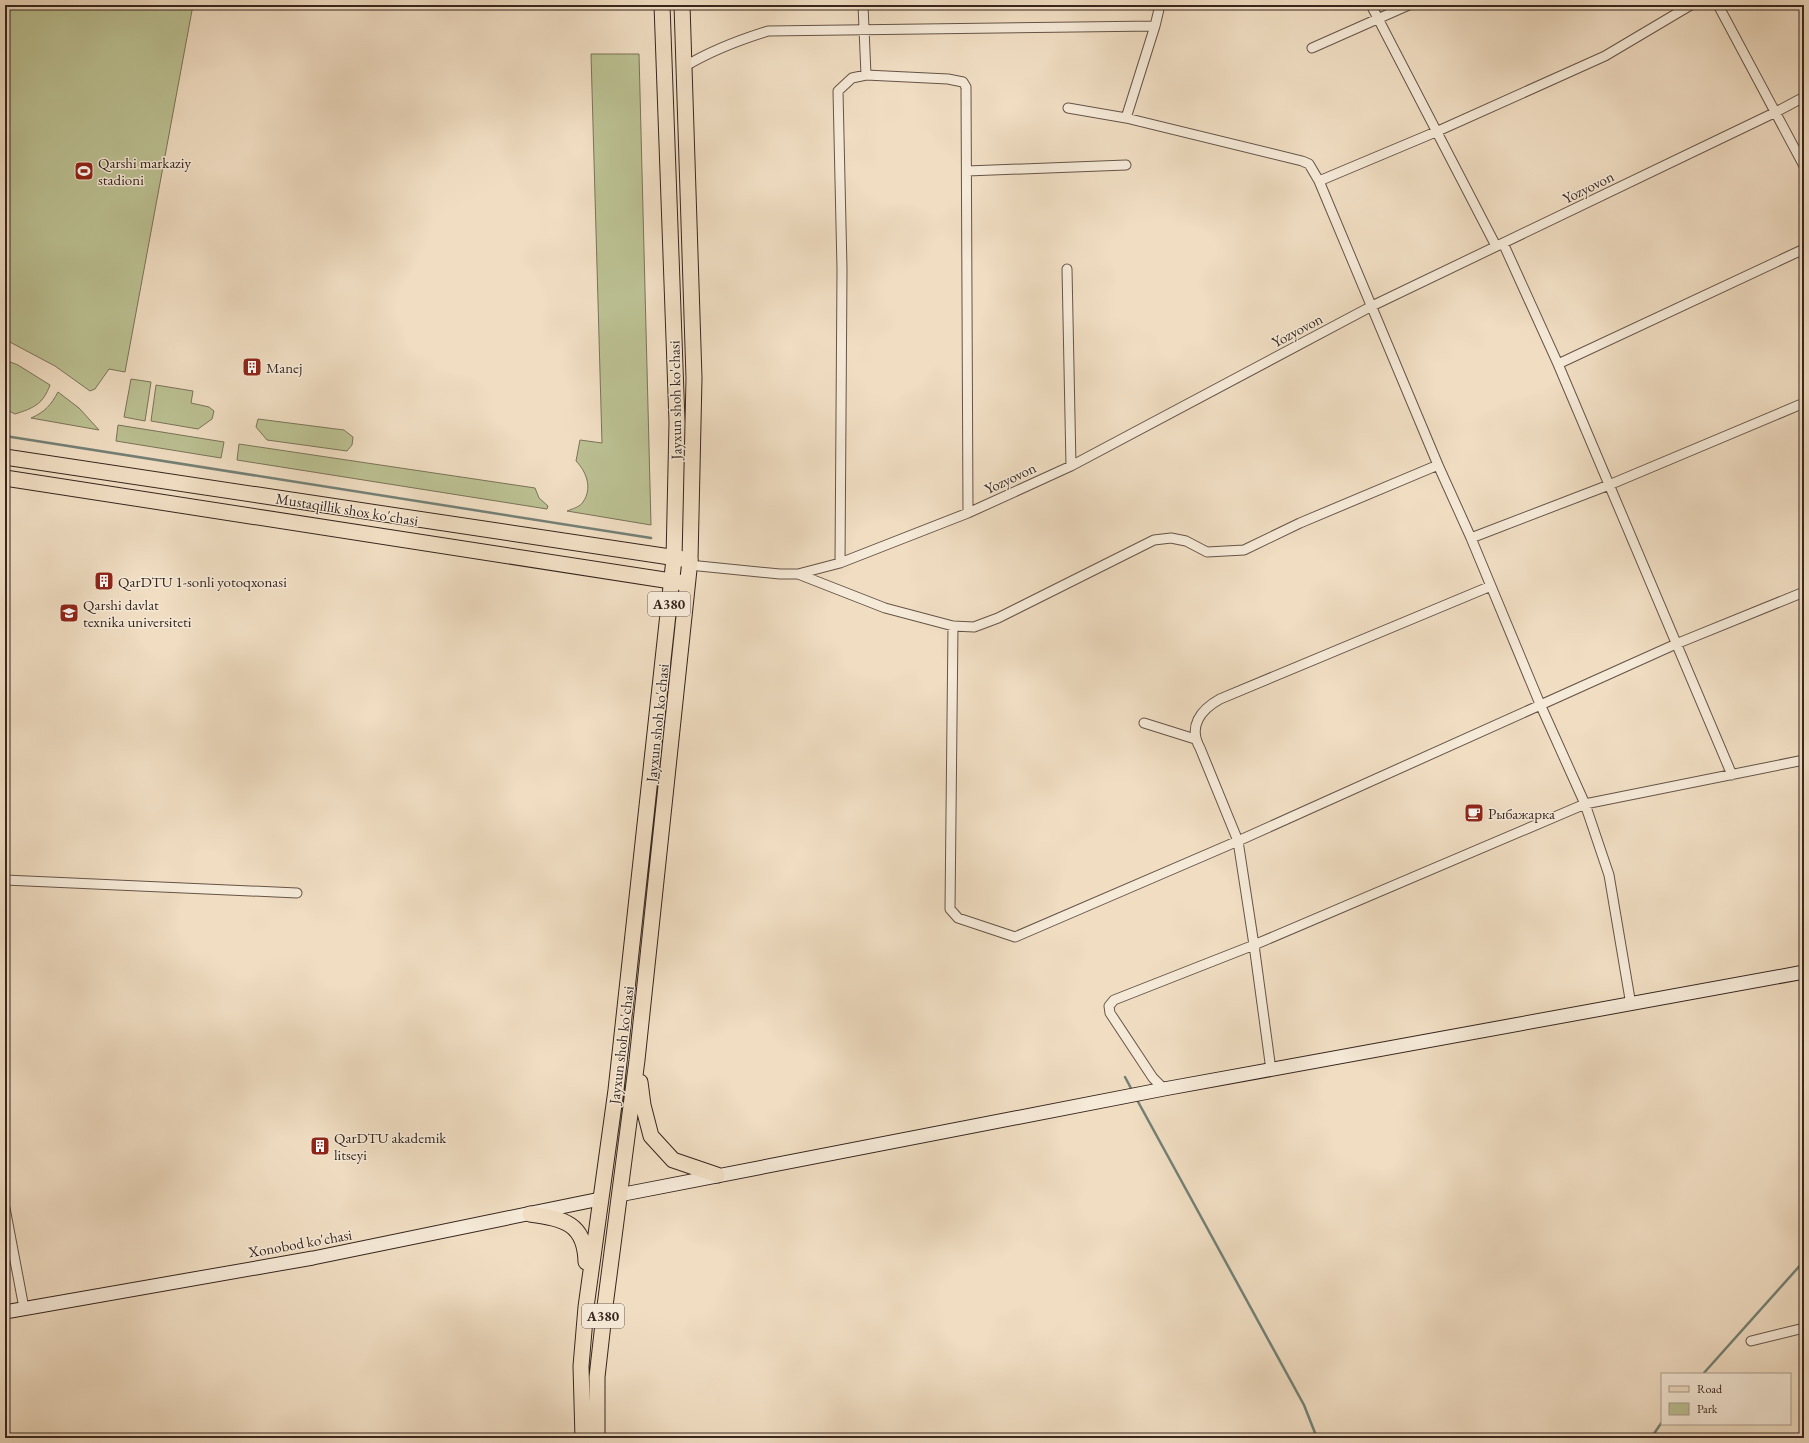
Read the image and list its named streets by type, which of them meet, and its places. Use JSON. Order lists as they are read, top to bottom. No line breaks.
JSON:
{"streets":{"main road":["Jayxun shoh ko'chasi","Mustaqillik shox ko'chasi","A380","Xonobod ko'chasi"],"street":["Yozyovon"]},"crossings":[["Jayxun shoh ko'chasi","Mustaqillik shox ko'chasi"],["Jayxun shoh ko'chasi","Xonobod ko'chasi"]],"places":{"sports":["Qarshi markaziy stadioni"],"building":["Manej","QarDTU 1-sonli yotoqxonasi","QarDTU akademik litseyi"],"school or university":["Qarshi davlat texnika universiteti"],"cafe":["Рыбажарка"]},"legend":["Road","Park"]}
